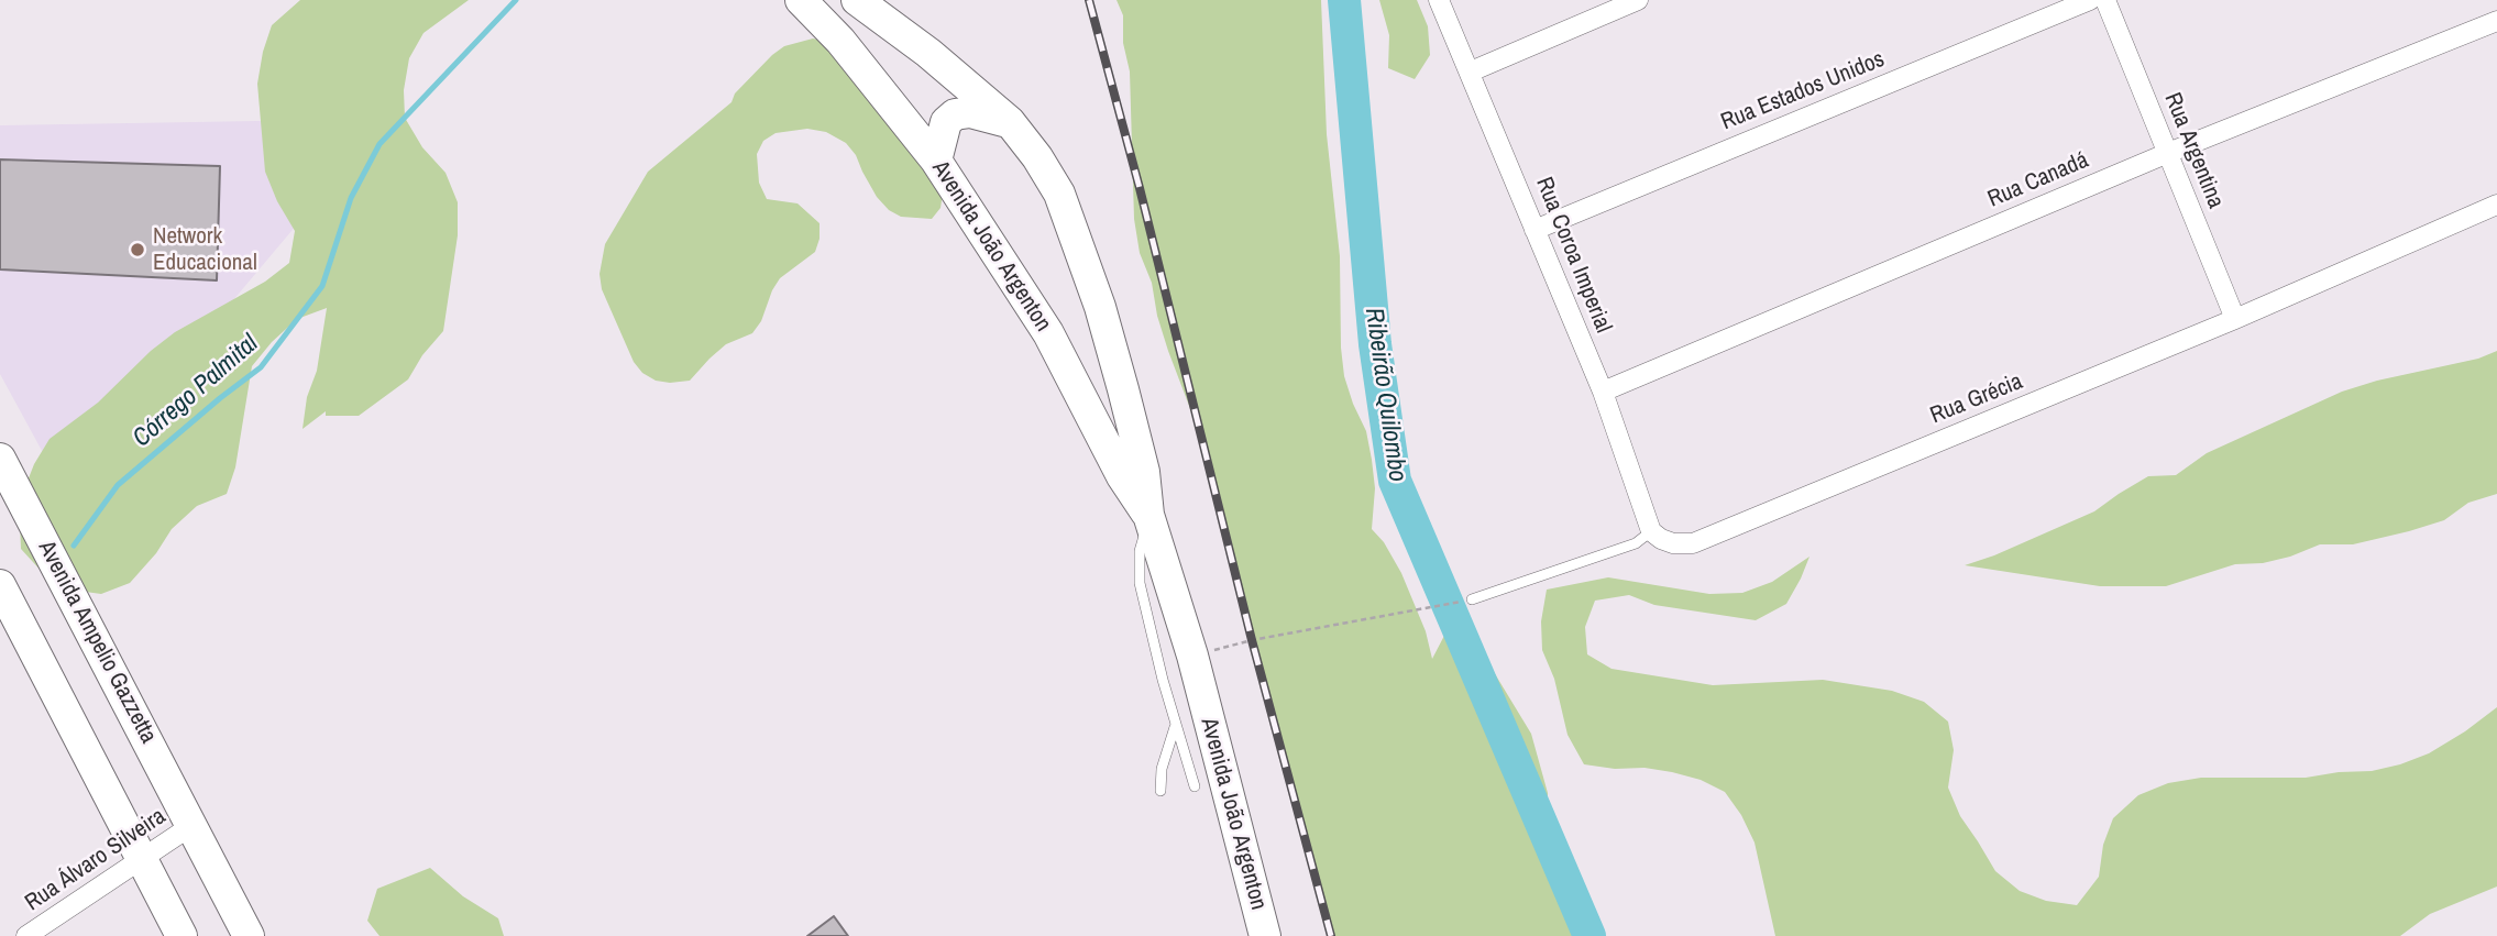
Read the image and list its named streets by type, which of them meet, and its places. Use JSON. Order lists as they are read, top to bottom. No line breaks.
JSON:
{"streets":{"main road":["Avenida João Argenton","Avenida Ampelio Gazzetta"],"street":["Rua Estados Unidos","Rua Argentina","Rua Canadá","Rua Coroa Imperial","Rua Grécia","Rua Álvaro Silveira"]},"crossings":[["Rua Estados Unidos","Rua Coroa Imperial"],["Rua Argentina","Rua Canadá"],["Rua Argentina","Rua Grécia"],["Rua Canadá","Rua Coroa Imperial"],["Rua Coroa Imperial","Rua Grécia"],["Avenida Ampelio Gazzetta","Rua Álvaro Silveira"]],"water":["Córrego Palmital","Ribeirão Quilombo"],"places":["Network Educacional"]}
